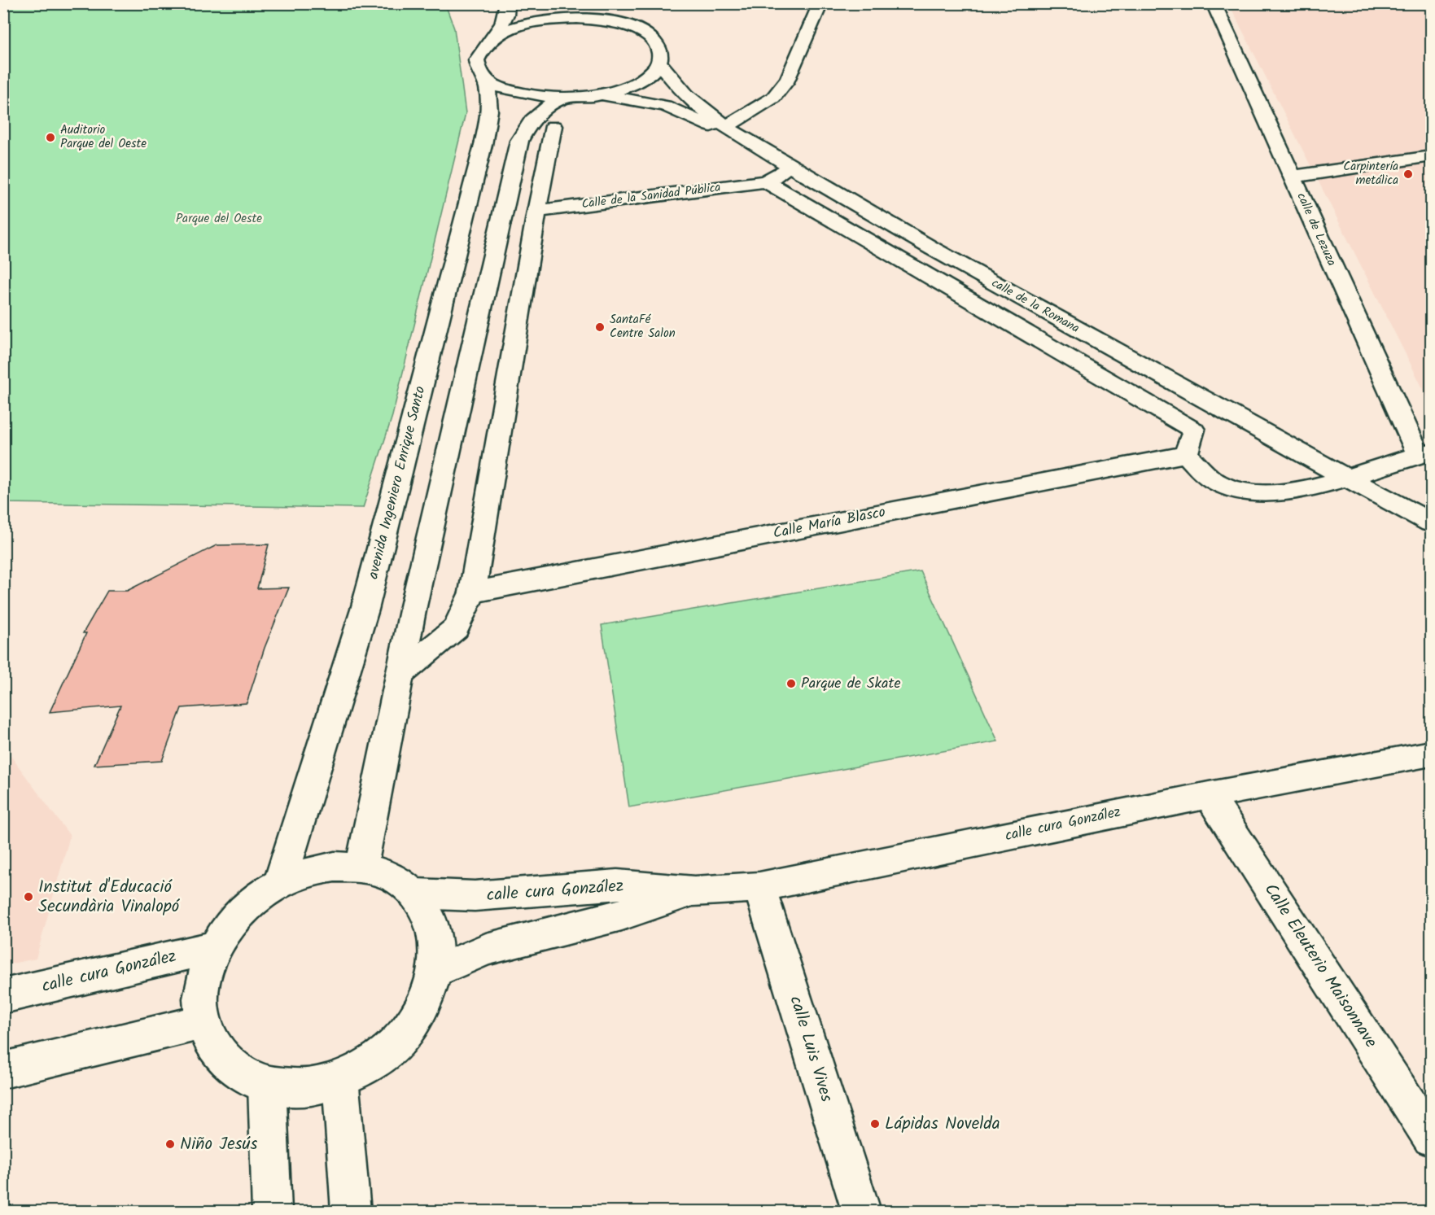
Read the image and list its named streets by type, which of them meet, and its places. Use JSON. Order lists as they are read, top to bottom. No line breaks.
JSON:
{"streets":{"street":["Calle de la Sanidad Pública","calle de Lezuza","calle de la Romana","avenida Ingeniero Enrique Santo","Calle María Blasco","calle cura González","Calle Eleuterio Maisonnave","calle Luis Vives"]},"crossings":[["calle cura González","Calle Eleuterio Maisonnave"],["calle cura González","calle Luis Vives"]],"parks":["Parque del Oeste"],"places":["Auditorio Parque del Oeste","Carpintería metálica","SantaFé Centre Salon","Parque de Skate","Institut d'Educació Secundària Vinalopó","Lápidas Novelda","Niño Jesús"]}
